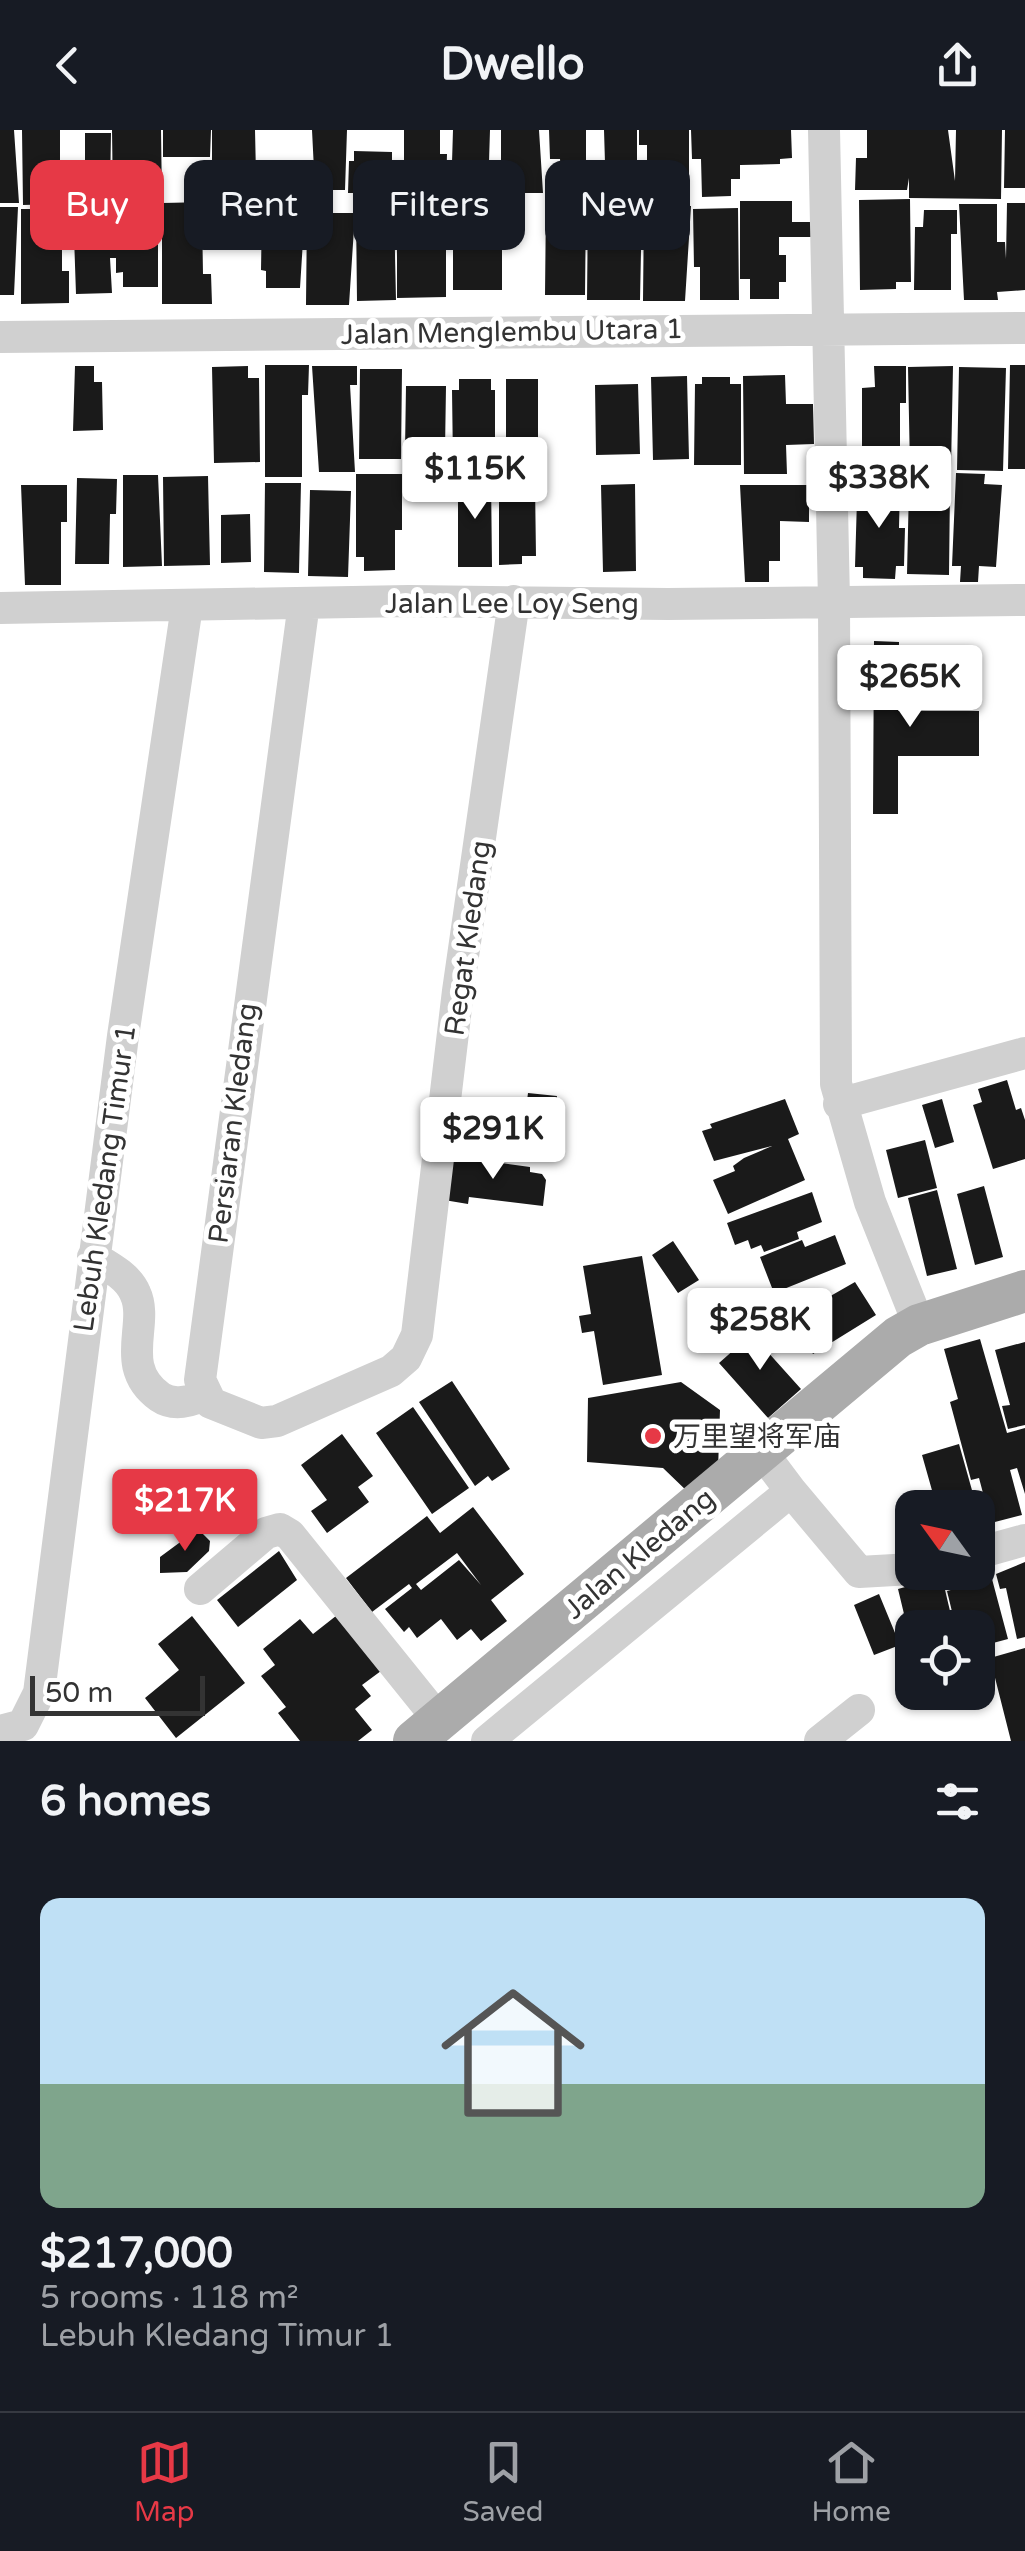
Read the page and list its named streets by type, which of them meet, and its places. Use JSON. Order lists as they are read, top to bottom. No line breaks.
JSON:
{"streets":{"main road":["Jalan Kledang"],"street":["Jalan Menglembu Utara 1","Jalan Lee Loy Seng","Regat Kledang","Persiaran Kledang","Lebuh Kledang Timur 1"]},"crossings":[["Jalan Lee Loy Seng","Regat Kledang"],["Jalan Lee Loy Seng","Persiaran Kledang"],["Jalan Lee Loy Seng","Lebuh Kledang Timur 1"],["Regat Kledang","Persiaran Kledang"]],"places":["万里望将军庙"],"scale_bar":"50 m","north":"top left","page":{"header":"Dwello","chip":["Buy","Rent","Filters","New"],"price":["$115K","$338K","$265K","$291K","$258K","$217K"],"scale":"50 m","heading":"6 homes","list":[{"name":"$217,000","note":"5 rooms · 118 m² · Lebuh Kledang Timur 1"}],"tabs":["Map","Saved","Home"]}}
